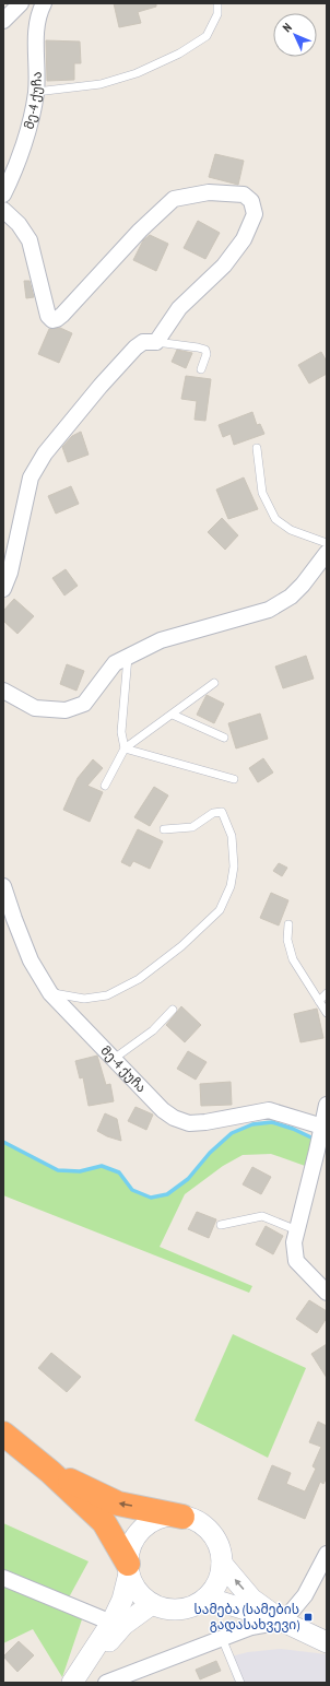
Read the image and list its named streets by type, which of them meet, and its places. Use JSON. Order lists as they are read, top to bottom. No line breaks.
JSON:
{"streets":{"street":["მე-4 ქუჩა"]},"places":{"transit":["სამება (სამების გადასახვევი)"]},"north":"top left"}
